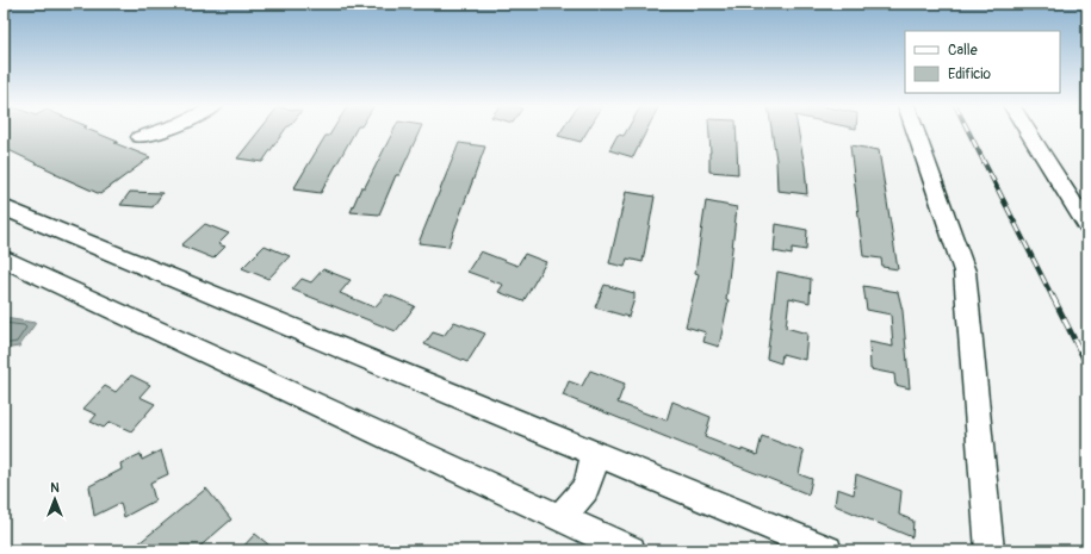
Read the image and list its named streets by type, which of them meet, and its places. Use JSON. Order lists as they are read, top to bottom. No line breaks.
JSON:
{"legend":["Calle","Edificio"],"north":"top"}
